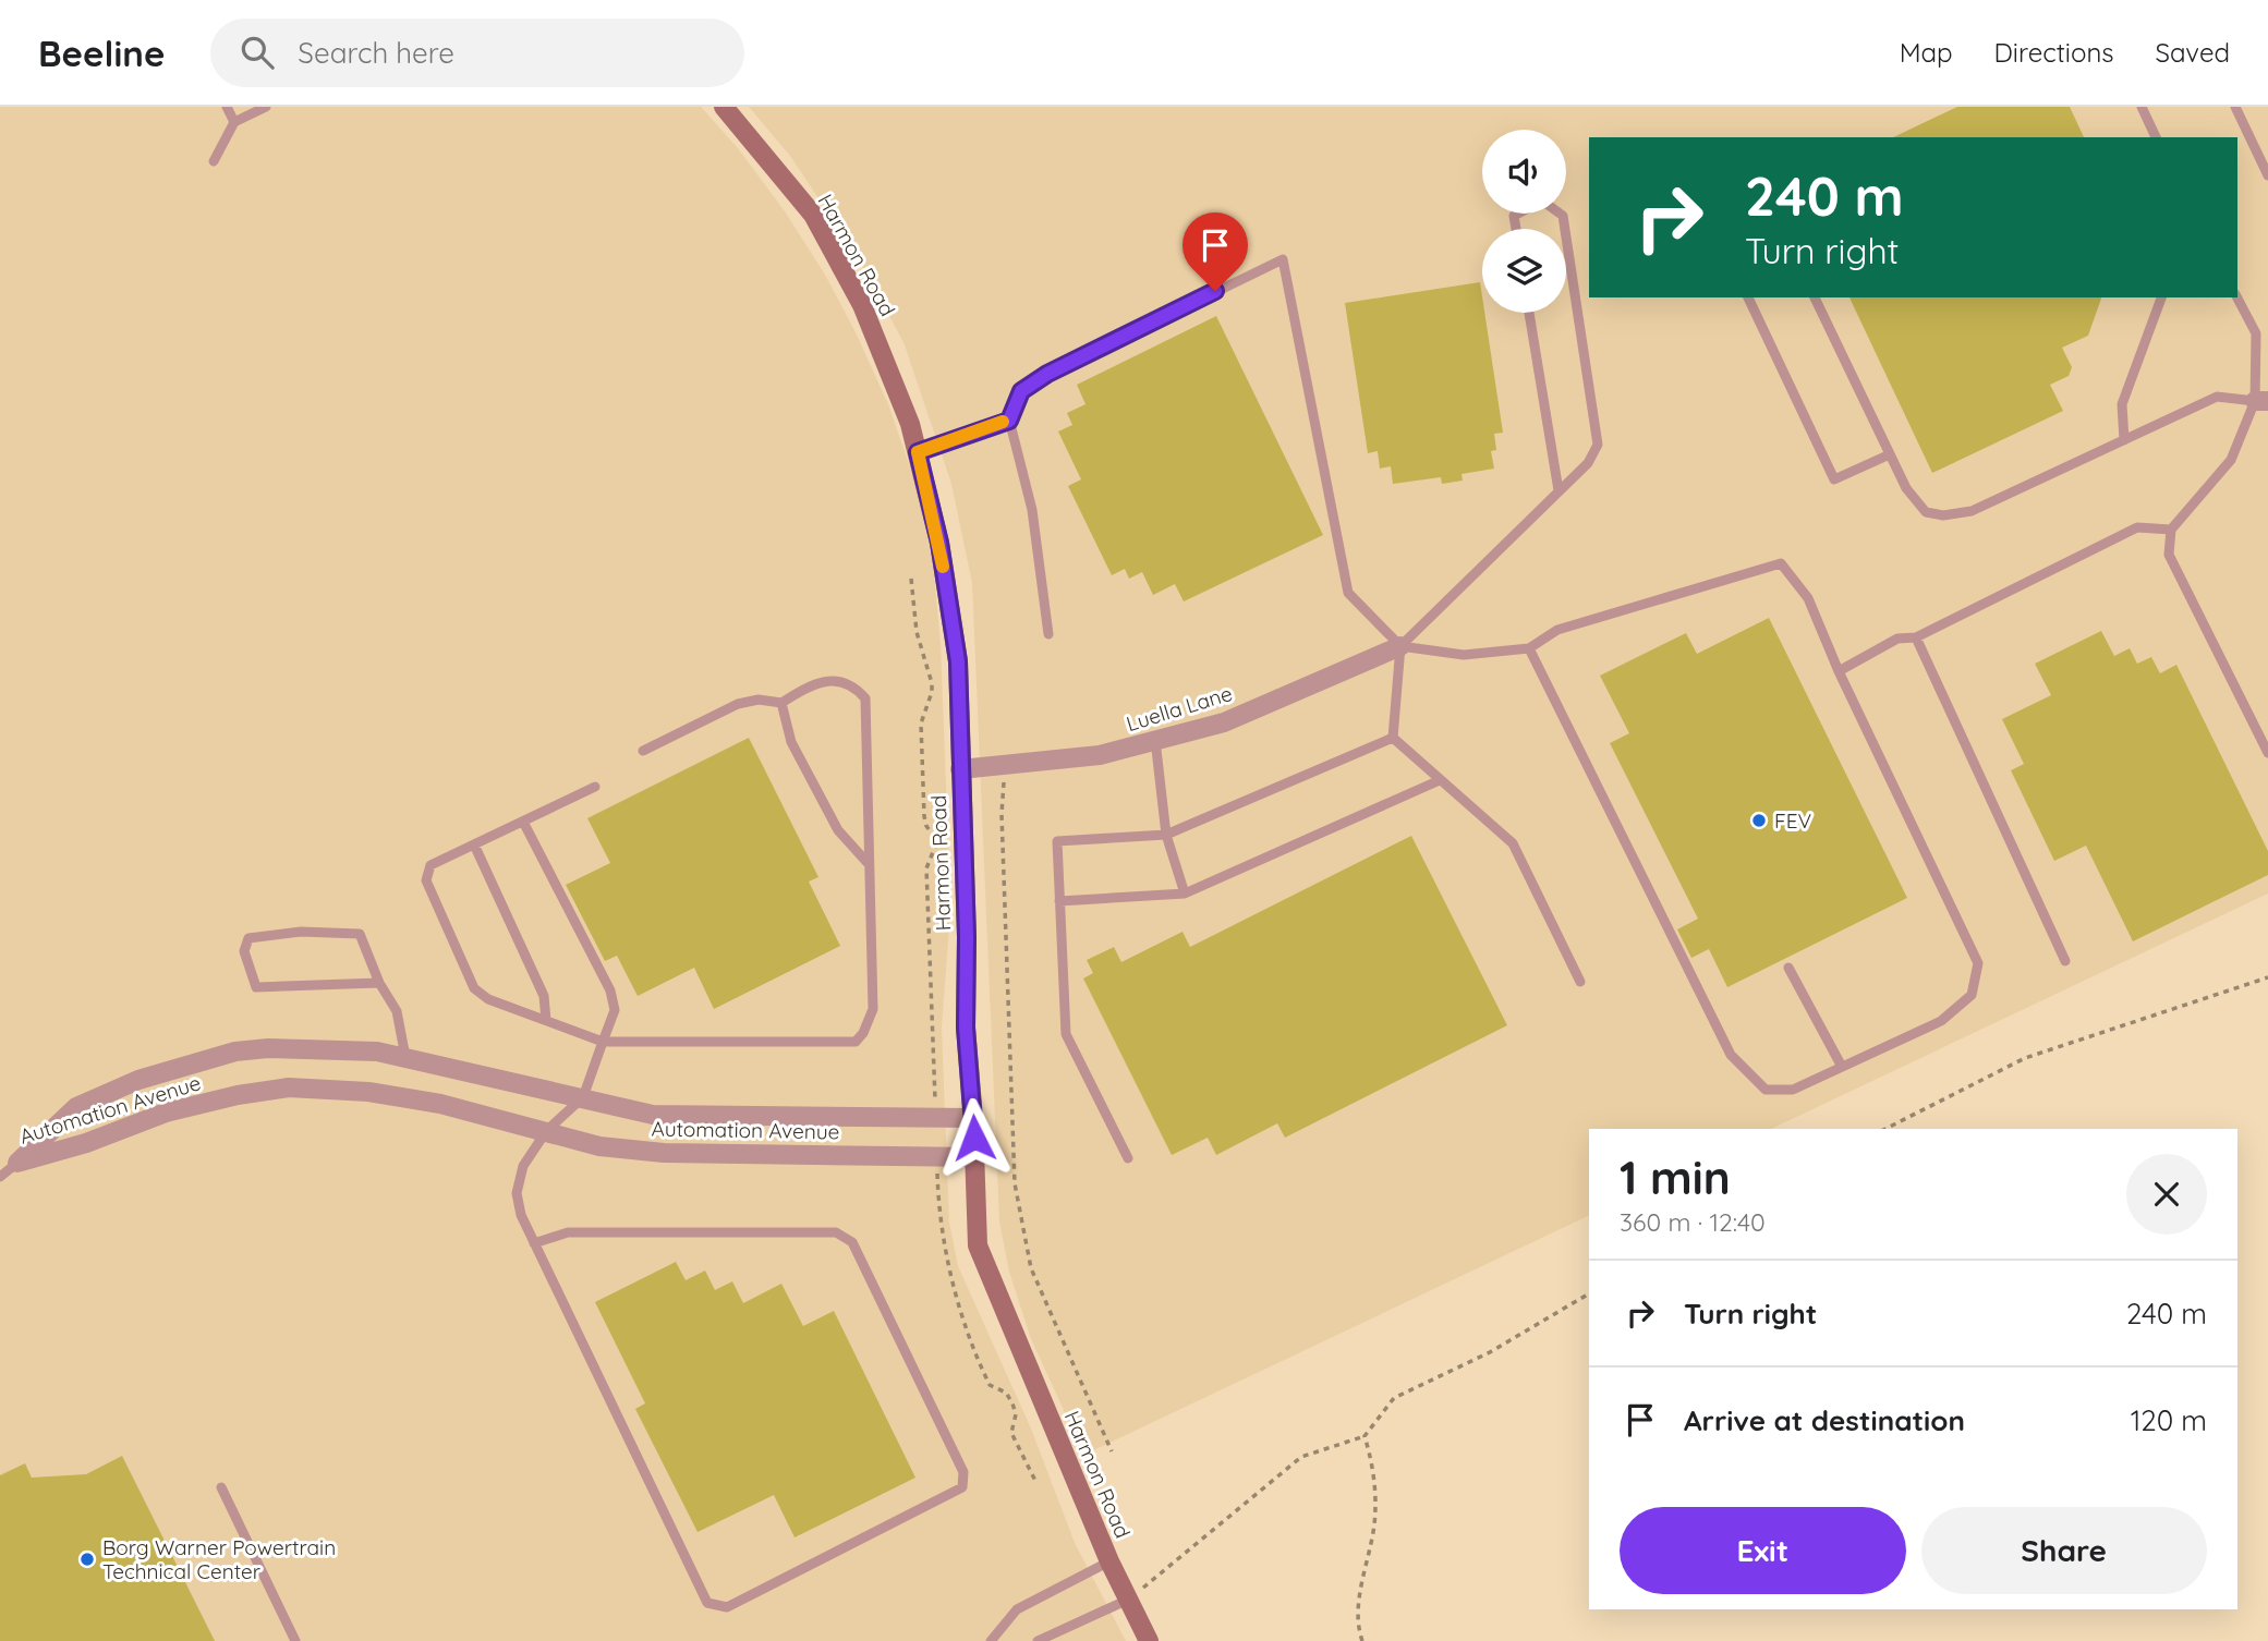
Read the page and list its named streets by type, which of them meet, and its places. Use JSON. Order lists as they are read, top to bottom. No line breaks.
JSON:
{"streets":{"street":["Harmon Road","Luella Lane","Automation Avenue"]},"crossings":[["Harmon Road","Luella Lane"],["Harmon Road","Automation Avenue"]],"places":["FEV","Borg Warner Powertrain Technical Center"],"page":{"header":"Beeline","search":"Search here","nav":["Map","Directions","Saved"],"turn":["240 m","Turn right"],"heading":["1 min","360 m · 12:40"],"list":[{"name":"Turn right","value":"240 m"},{"name":"Arrive at destination","value":"120 m"}],"buttons":["Exit","Share"]}}
